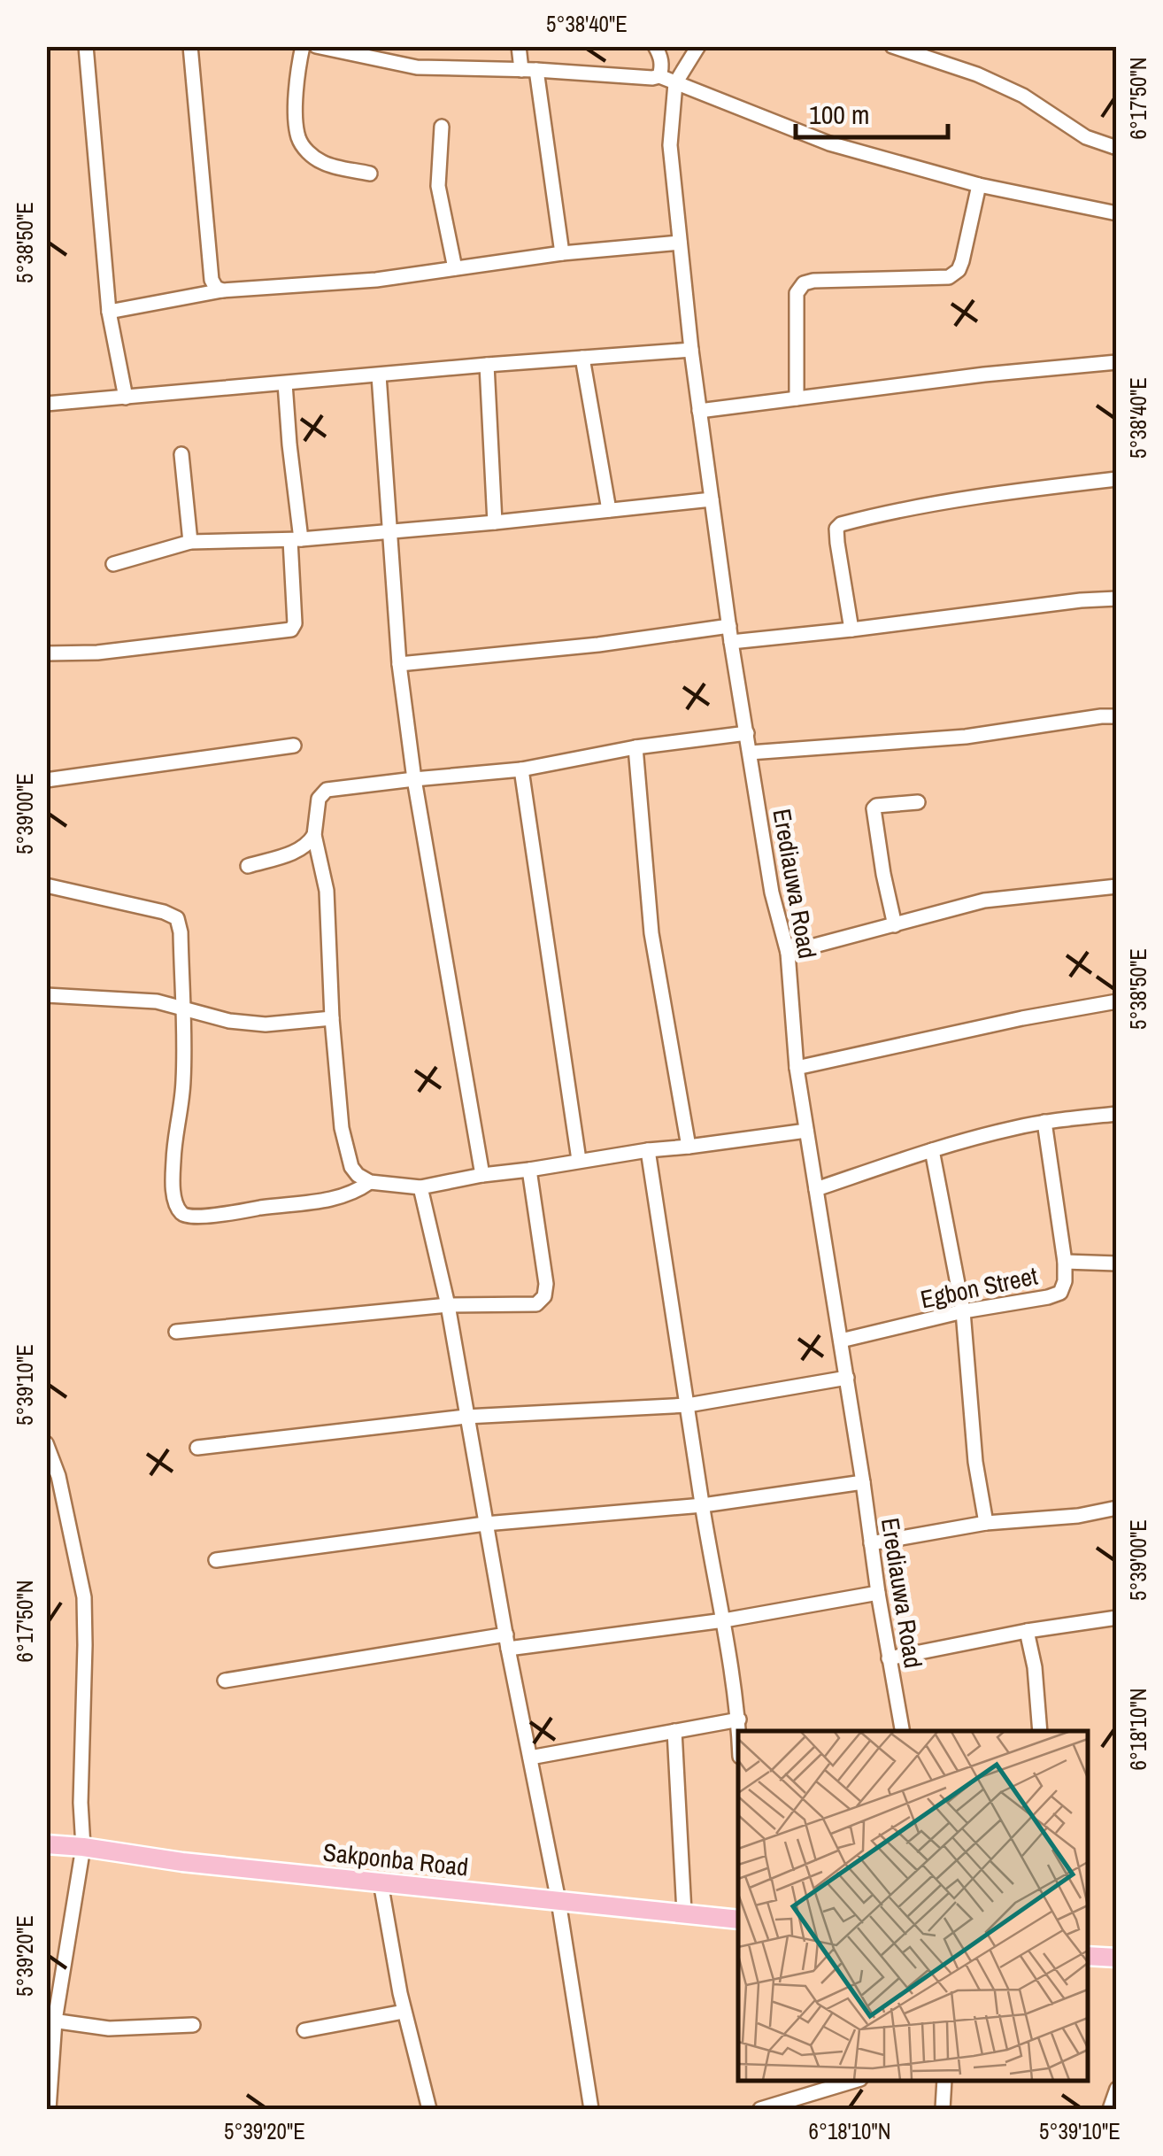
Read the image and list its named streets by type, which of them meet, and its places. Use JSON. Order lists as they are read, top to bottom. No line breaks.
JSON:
{"streets":{"main road":["Sakponba Road"],"street":["Erediauwa Road","Egbon Street"]},"crossings":[["Erediauwa Road","Egbon Street"]],"scale_bar":"100 m","coordinates":["5°38'40\"E","6°17'50\"N","5°38'50\"E","5°39'00\"E","5°39'10\"E","6°18'10\"N","5°39'20\"E"]}
